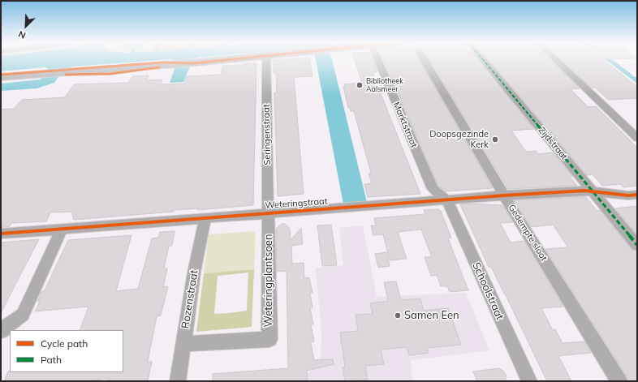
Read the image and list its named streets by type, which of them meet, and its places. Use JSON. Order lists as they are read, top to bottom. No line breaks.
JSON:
{"streets":{"street":["Marktstraat","Seringenstraat","Zijdstraat","Weteringstraat","Gedempte sloot","Weteringplantsoen","Schoolstraat","Rozenstraat"]},"crossings":[["Marktstraat","Weteringstraat"],["Marktstraat","Schoolstraat"],["Seringenstraat","Weteringstraat"],["Seringenstraat","Weteringplantsoen"],["Zijdstraat","Weteringstraat"],["Weteringstraat","Gedempte sloot"],["Weteringstraat","Weteringplantsoen"],["Weteringstraat","Schoolstraat"],["Weteringstraat","Rozenstraat"],["Weteringplantsoen","Rozenstraat"]],"places":["Bibliotheek Aalsmeer","Doopsgezinde Kerk","Samen Een"],"legend":["Cycle path","Path"],"north":"bottom left"}
